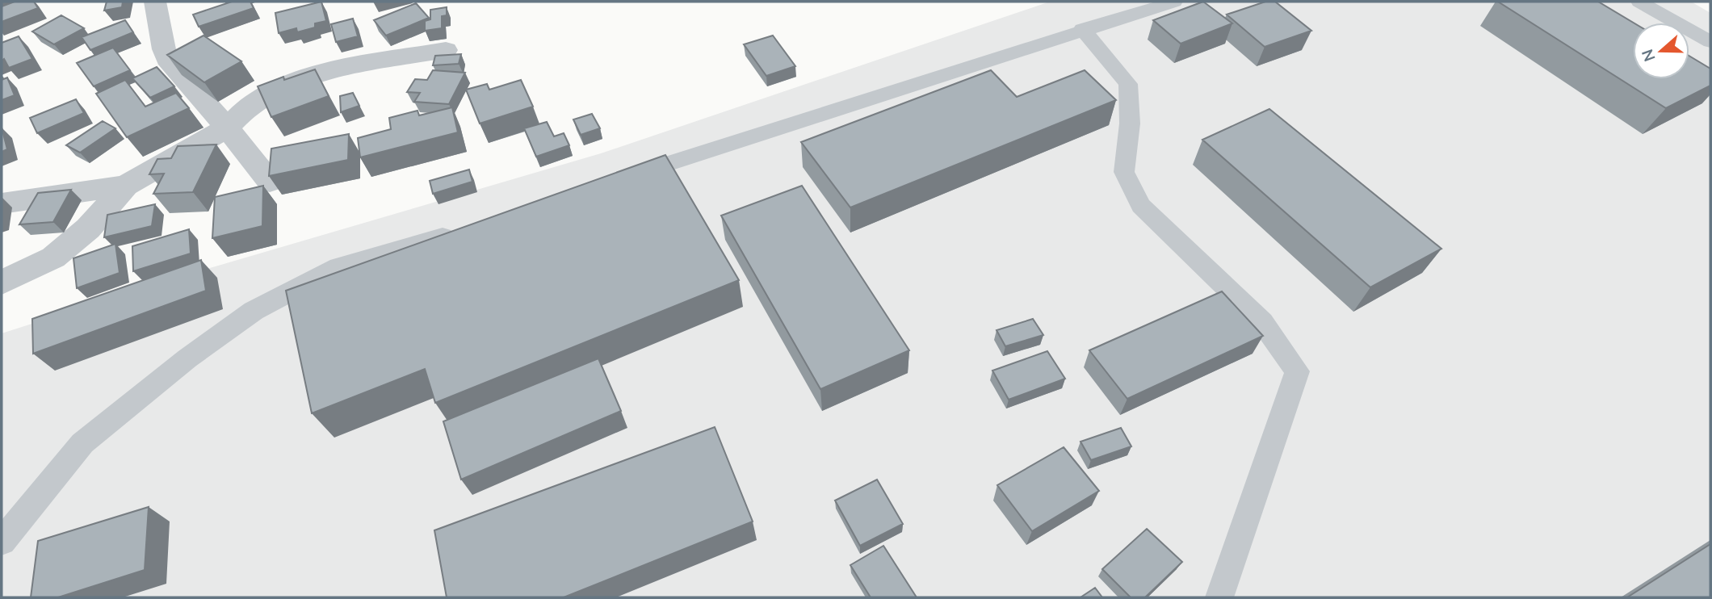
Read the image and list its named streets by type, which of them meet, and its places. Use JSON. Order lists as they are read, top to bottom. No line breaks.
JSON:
{"north":"left"}
